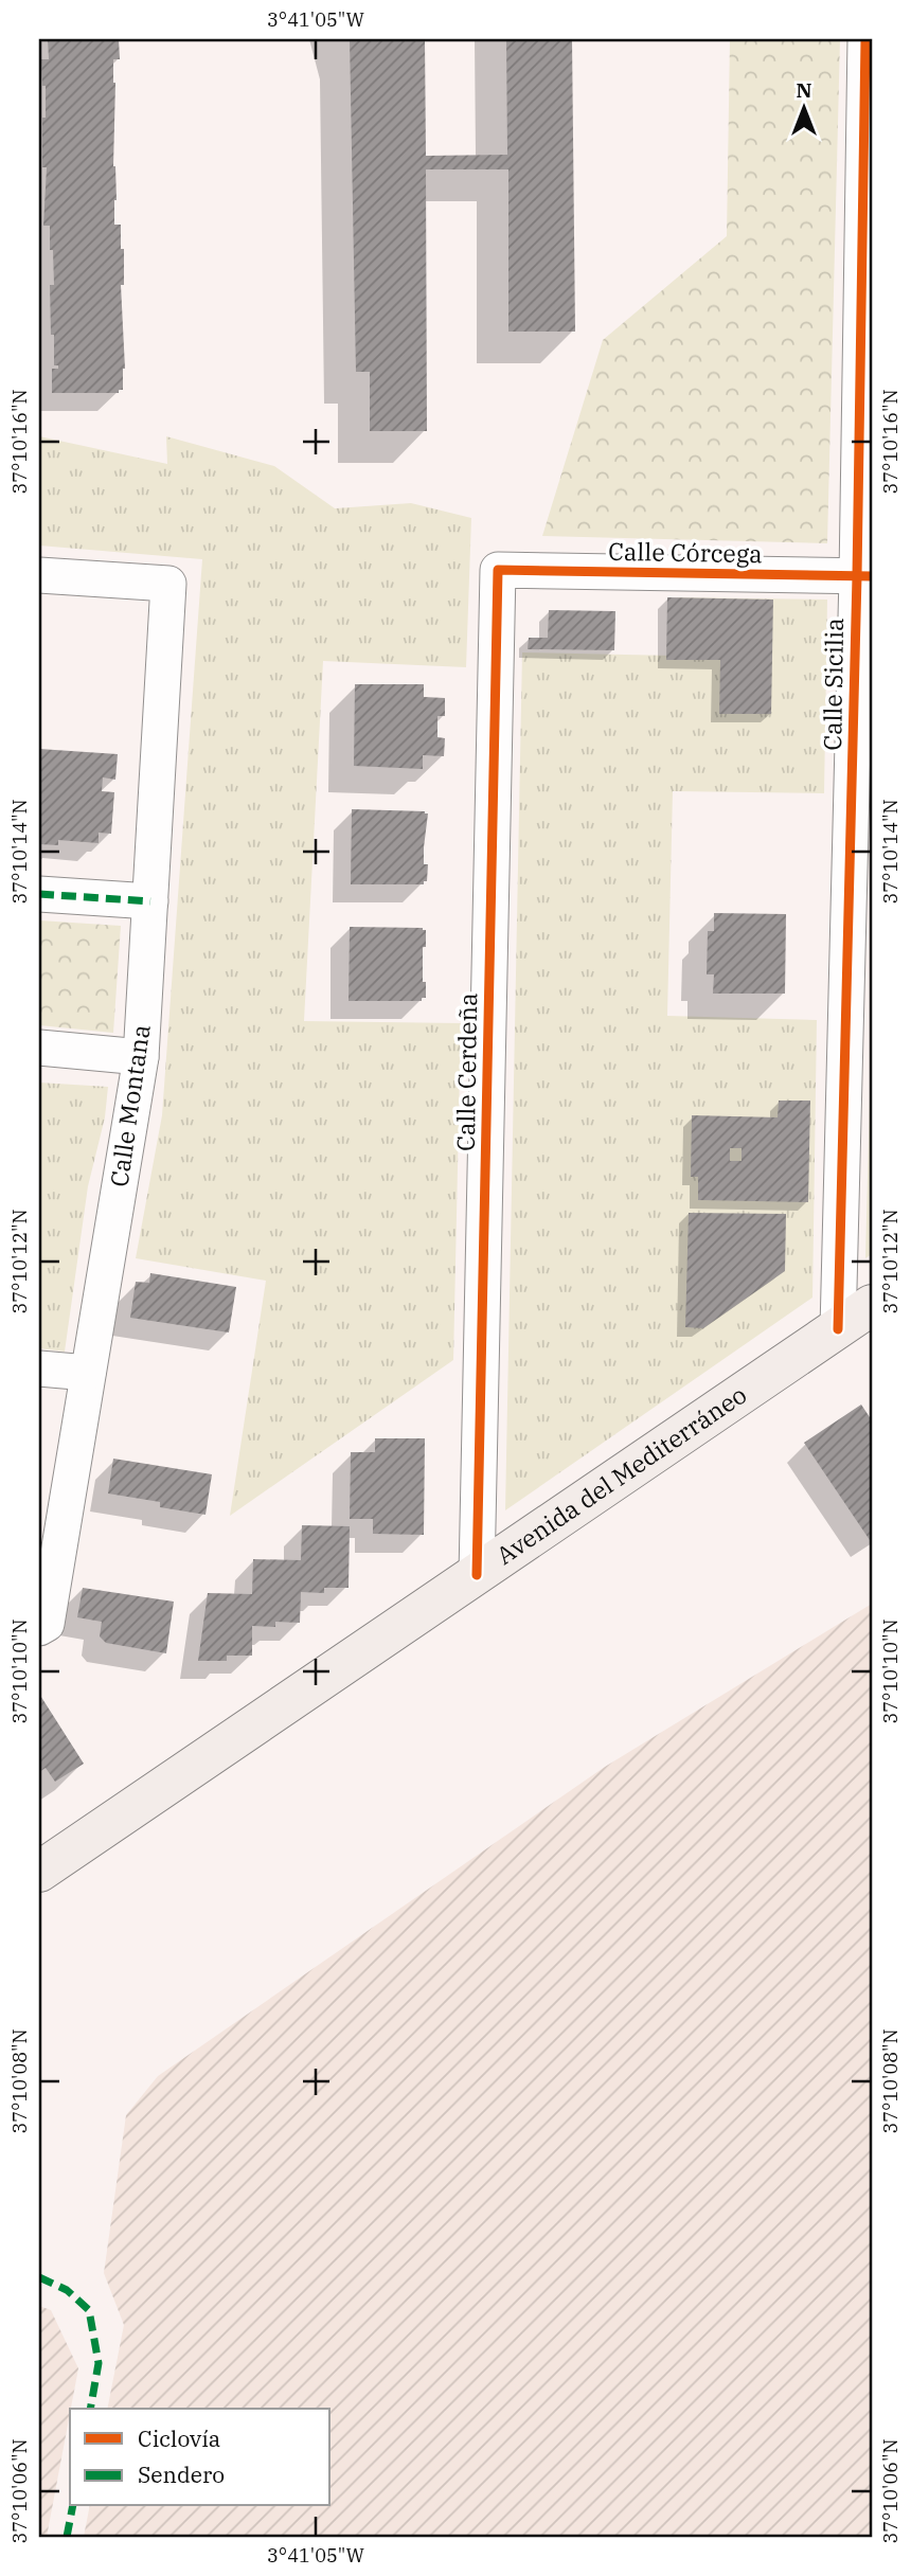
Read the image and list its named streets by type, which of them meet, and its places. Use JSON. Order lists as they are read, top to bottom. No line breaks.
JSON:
{"streets":{"street":["Calle Córcega","Calle Sicilia","Calle Cerdeña","Calle Montana","Avenida del Mediterráneo"]},"crossings":[["Calle Córcega","Calle Sicilia"],["Calle Córcega","Calle Cerdeña"],["Calle Sicilia","Avenida del Mediterráneo"],["Calle Cerdeña","Avenida del Mediterráneo"]],"legend":["Ciclovía","Sendero"],"north":"top","coordinates":["3°41'05\"W","37°10'16\"N","37°10'14\"N","37°10'12\"N","37°10'10\"N","37°10'08\"N","37°10'06\"N"]}
